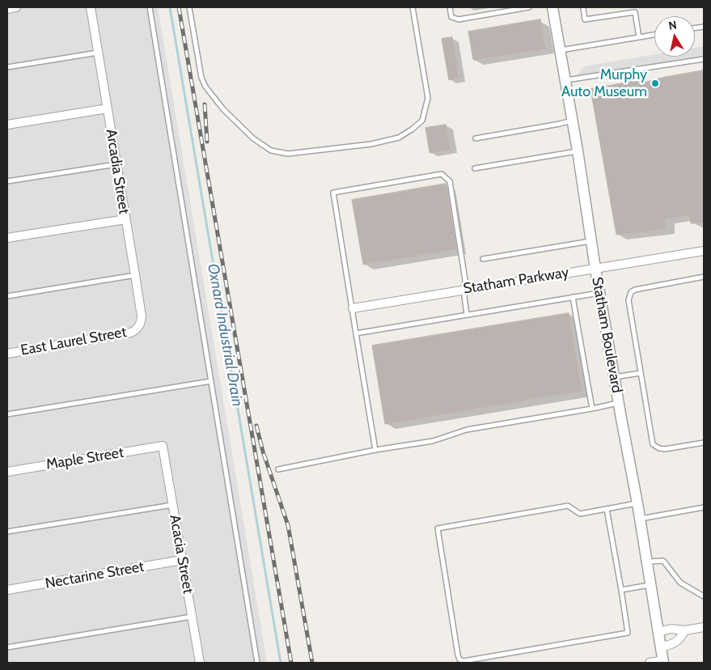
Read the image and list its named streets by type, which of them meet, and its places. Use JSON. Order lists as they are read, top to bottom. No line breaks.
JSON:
{"streets":{"street":["Arcadia Street","Statham Parkway","Statham Boulevard","East Laurel Street","Maple Street","Acacia Street","Nectarine Street"]},"crossings":[["Arcadia Street","East Laurel Street"],["Statham Parkway","Statham Boulevard"],["Maple Street","Acacia Street"],["Acacia Street","Nectarine Street"]],"water":["Oxnard Industrial Drain"],"places":["Murphy Auto Museum"],"north":"top"}
